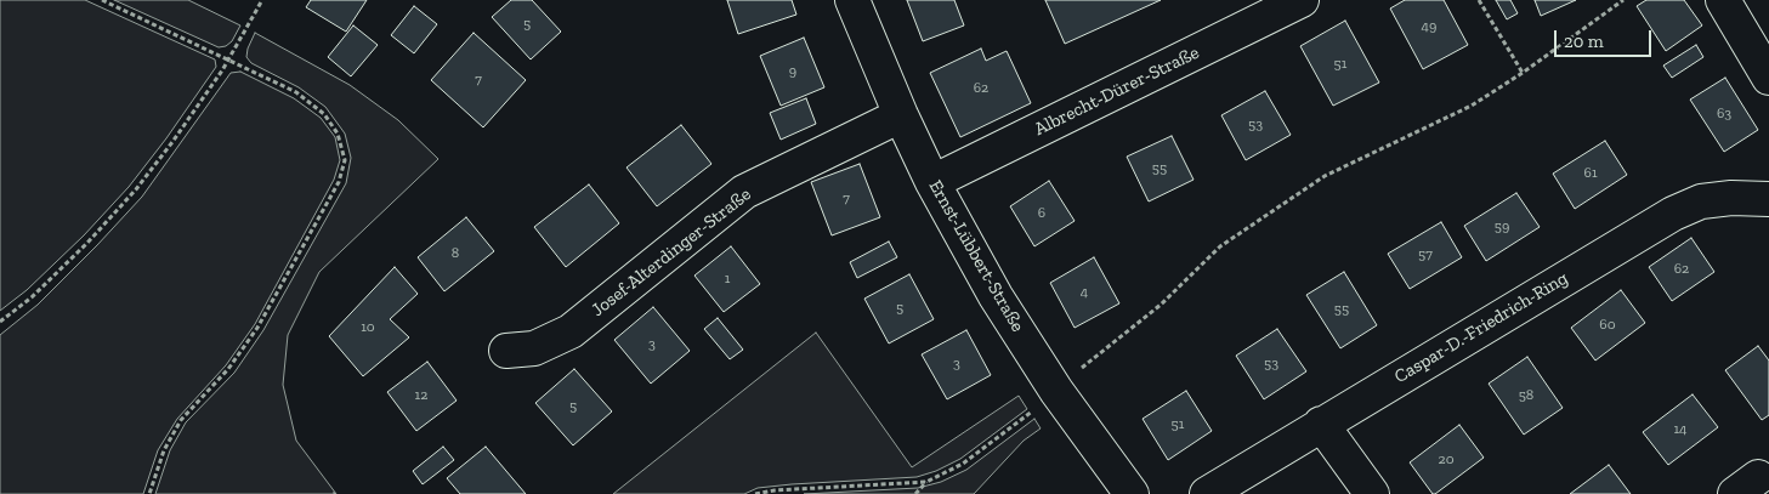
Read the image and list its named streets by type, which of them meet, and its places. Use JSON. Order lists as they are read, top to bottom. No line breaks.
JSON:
{"streets":{"street":["Albrecht-Dürer-Straße","Josef-Alterdinger-Straße","Ernst-Lübbert-Straße","Caspar-D.-Friedrich-Ring"]},"crossings":[["Albrecht-Dürer-Straße","Ernst-Lübbert-Straße"],["Josef-Alterdinger-Straße","Ernst-Lübbert-Straße"]],"house_numbers":["5","49","51","9","7","62","63","53","55","61","7","6","59","8","57","62","1","4","5","55","60","10","3","3","53","12","58","5","51","14","20"],"scale_bar":"20 m"}
